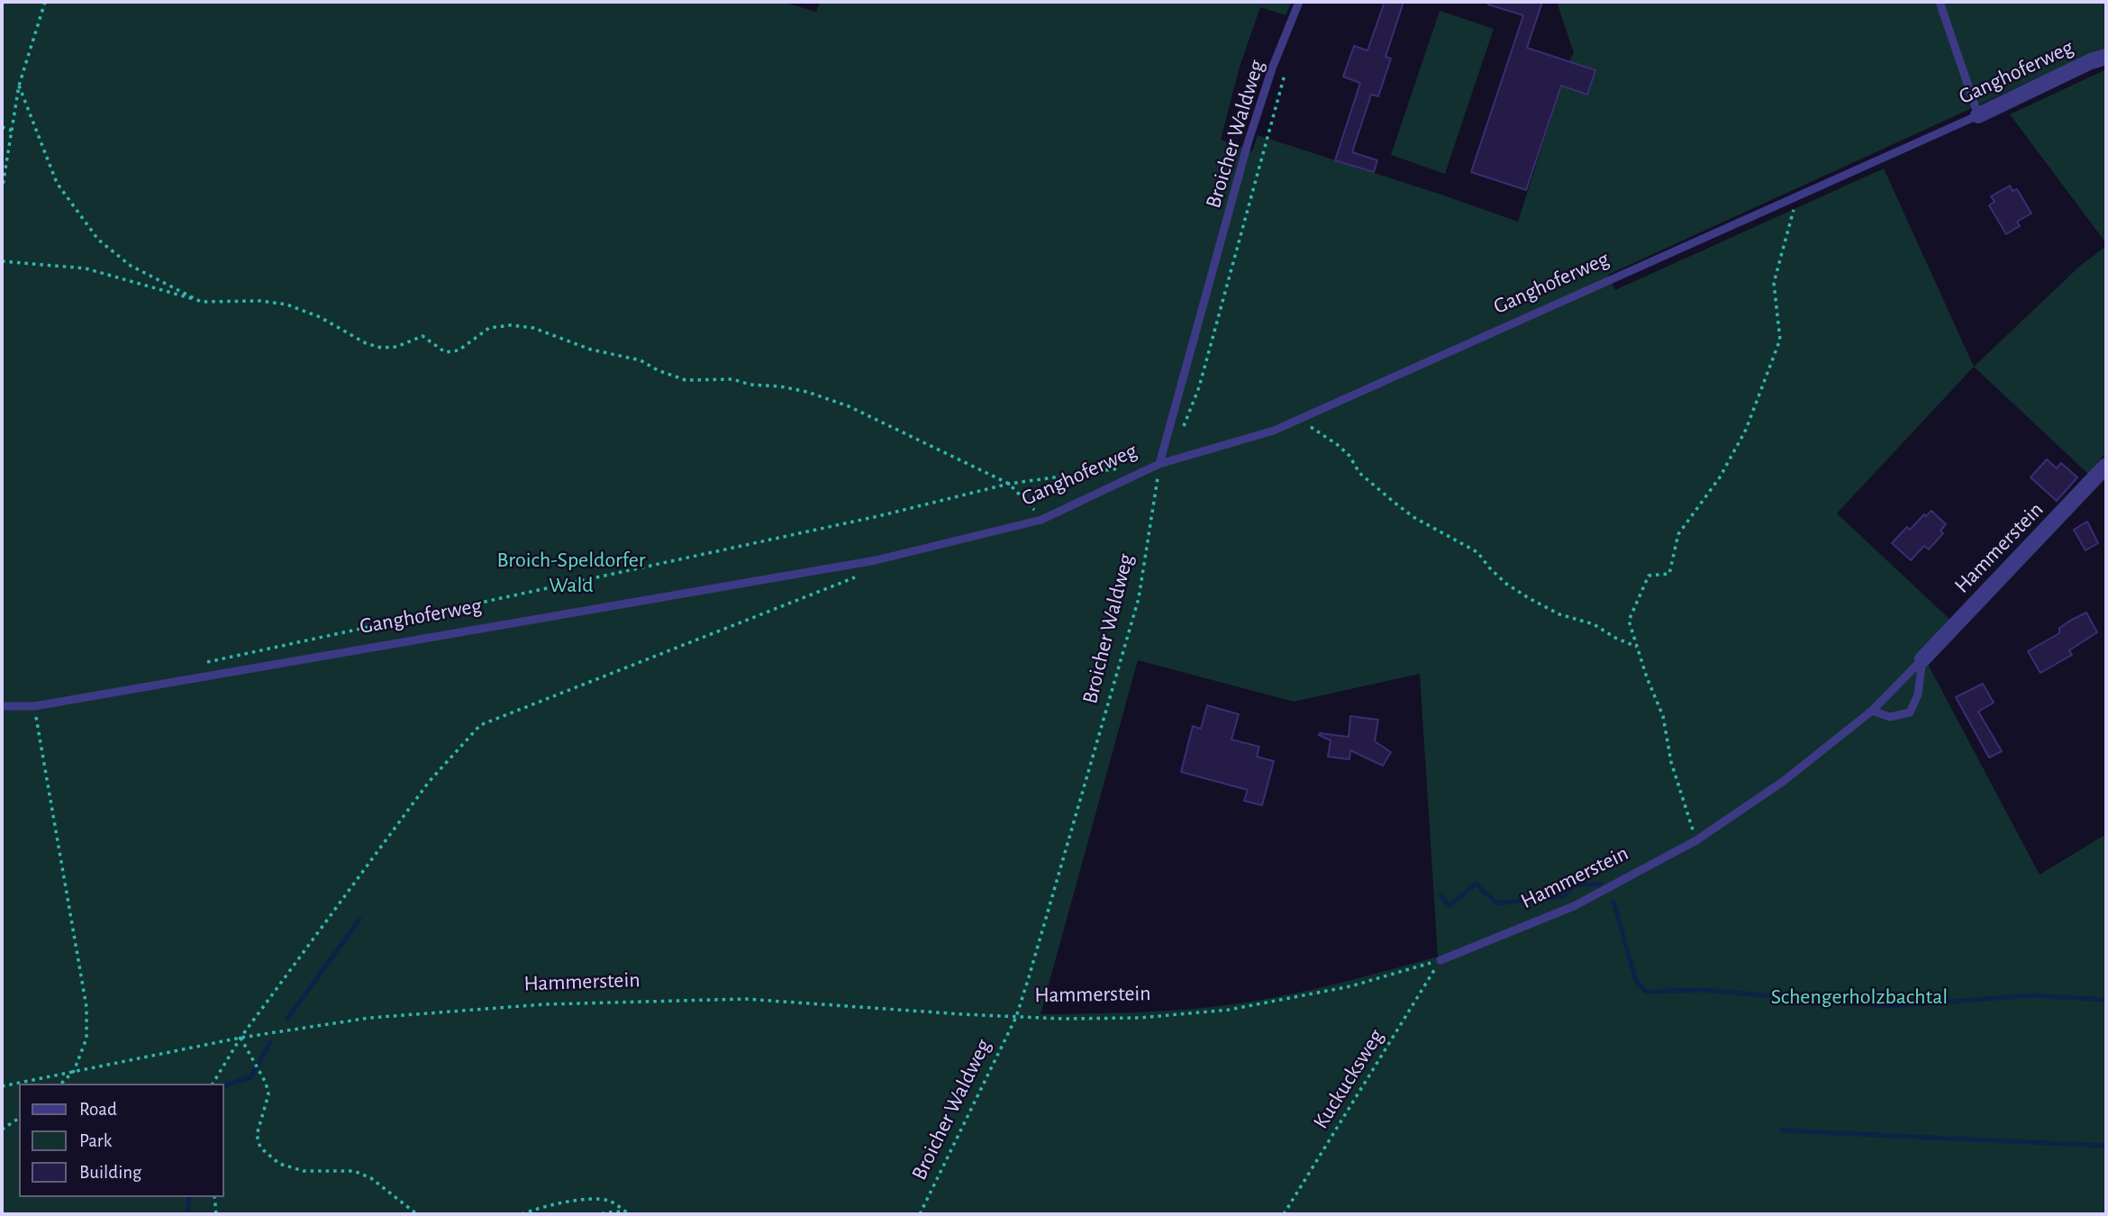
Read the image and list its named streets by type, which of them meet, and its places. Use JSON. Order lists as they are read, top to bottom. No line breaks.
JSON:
{"streets":{"street":["Ganghoferweg","Hammerstein"],"lane":["Broicher Waldweg"],"path":["Kuckucksweg"]},"crossings":[["Ganghoferweg","Broicher Waldweg"],["Broicher Waldweg","Hammerstein"],["Hammerstein","Kuckucksweg"]],"parks":["Broich-Speldorfer Wald","Schengerholzbachtal"],"legend":["Road","Park","Building"]}
